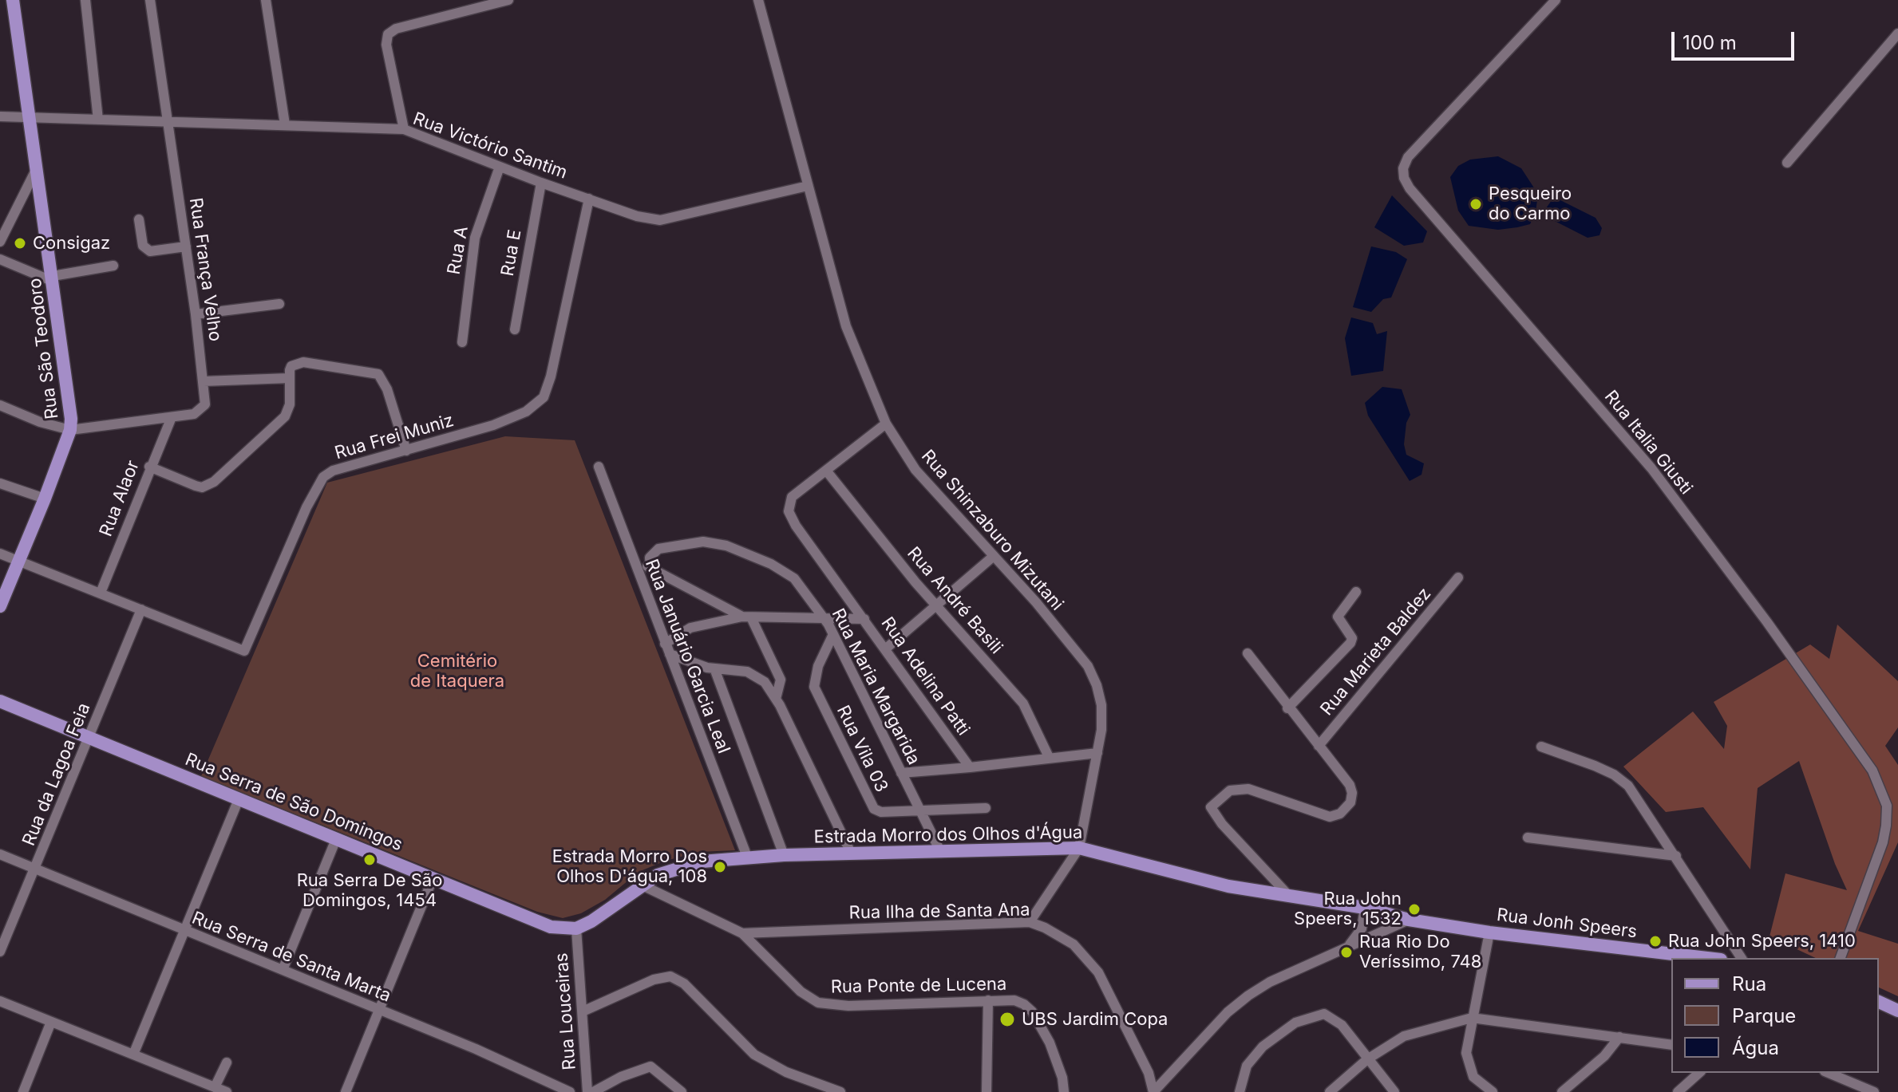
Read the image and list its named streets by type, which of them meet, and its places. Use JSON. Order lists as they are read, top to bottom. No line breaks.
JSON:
{"streets":{"main road":["Rua São Teodoro","Rua Serra de São Domingos","Estrada Morro dos Olhos d'Água","Rua Jonh Speers"],"street":["Rua Victório Santim","Rua A","Rua E","Rua França Velho","Rua Frei Muniz","Rua Italia Giusti","Rua Alaor","Rua Shinzaburo Mizutani","Rua André Basili","Rua Marieta Baldez","Rua Januário Garcia Leal","Rua Adelina Patti","Rua Maria Margarida","Rua Vila 03","Rua da Lagoa Feia","Rua Ilha de Santa Ana","Rua Serra de Santa Marta","Rua Ponte de Lucena","Rua Louceiras"]},"crossings":[["Rua Victório Santim","Rua A"],["Rua Victório Santim","Rua E"],["Rua Victório Santim","Rua França Velho"],["Rua Victório Santim","Rua São Teodoro"],["Rua Victório Santim","Rua Frei Muniz"],["Rua Victório Santim","Rua Shinzaburo Mizutani"],["Rua França Velho","Rua São Teodoro"],["Rua França Velho","Rua Alaor"],["Rua Frei Muniz","Rua da Lagoa Feia"],["Rua Shinzaburo Mizutani","Estrada Morro dos Olhos d'Água"],["Rua Shinzaburo Mizutani","Rua Ilha de Santa Ana"],["Rua André Basili","Rua Adelina Patti"],["Rua Januário Garcia Leal","Estrada Morro dos Olhos d'Água"],["Rua Maria Margarida","Rua Vila 03"],["Rua Maria Margarida","Estrada Morro dos Olhos d'Água"],["Rua da Lagoa Feia","Rua Serra de São Domingos"],["Rua da Lagoa Feia","Rua Serra de Santa Marta"],["Rua Serra de São Domingos","Estrada Morro dos Olhos d'Água"],["Rua Serra de São Domingos","Rua Louceiras"],["Estrada Morro dos Olhos d'Água","Rua Ilha de Santa Ana"],["Estrada Morro dos Olhos d'Água","Rua Jonh Speers"],["Estrada Morro dos Olhos d'Água","Rua Louceiras"],["Rua Ilha de Santa Ana","Rua Ponte de Lucena"]],"parks":["Cemitério de Itaquera"],"places":["Pesqueiro do Carmo","Consigaz","Rua Serra De São Domingos, 1454","Estrada Morro Dos Olhos D'água, 108","Rua John Speers, 1532","Rua John Speers, 1410","Rua Rio Do Veríssimo, 748","UBS Jardim Copa"],"legend":["Rua","Parque","Água"],"scale_bar":"100 m"}
